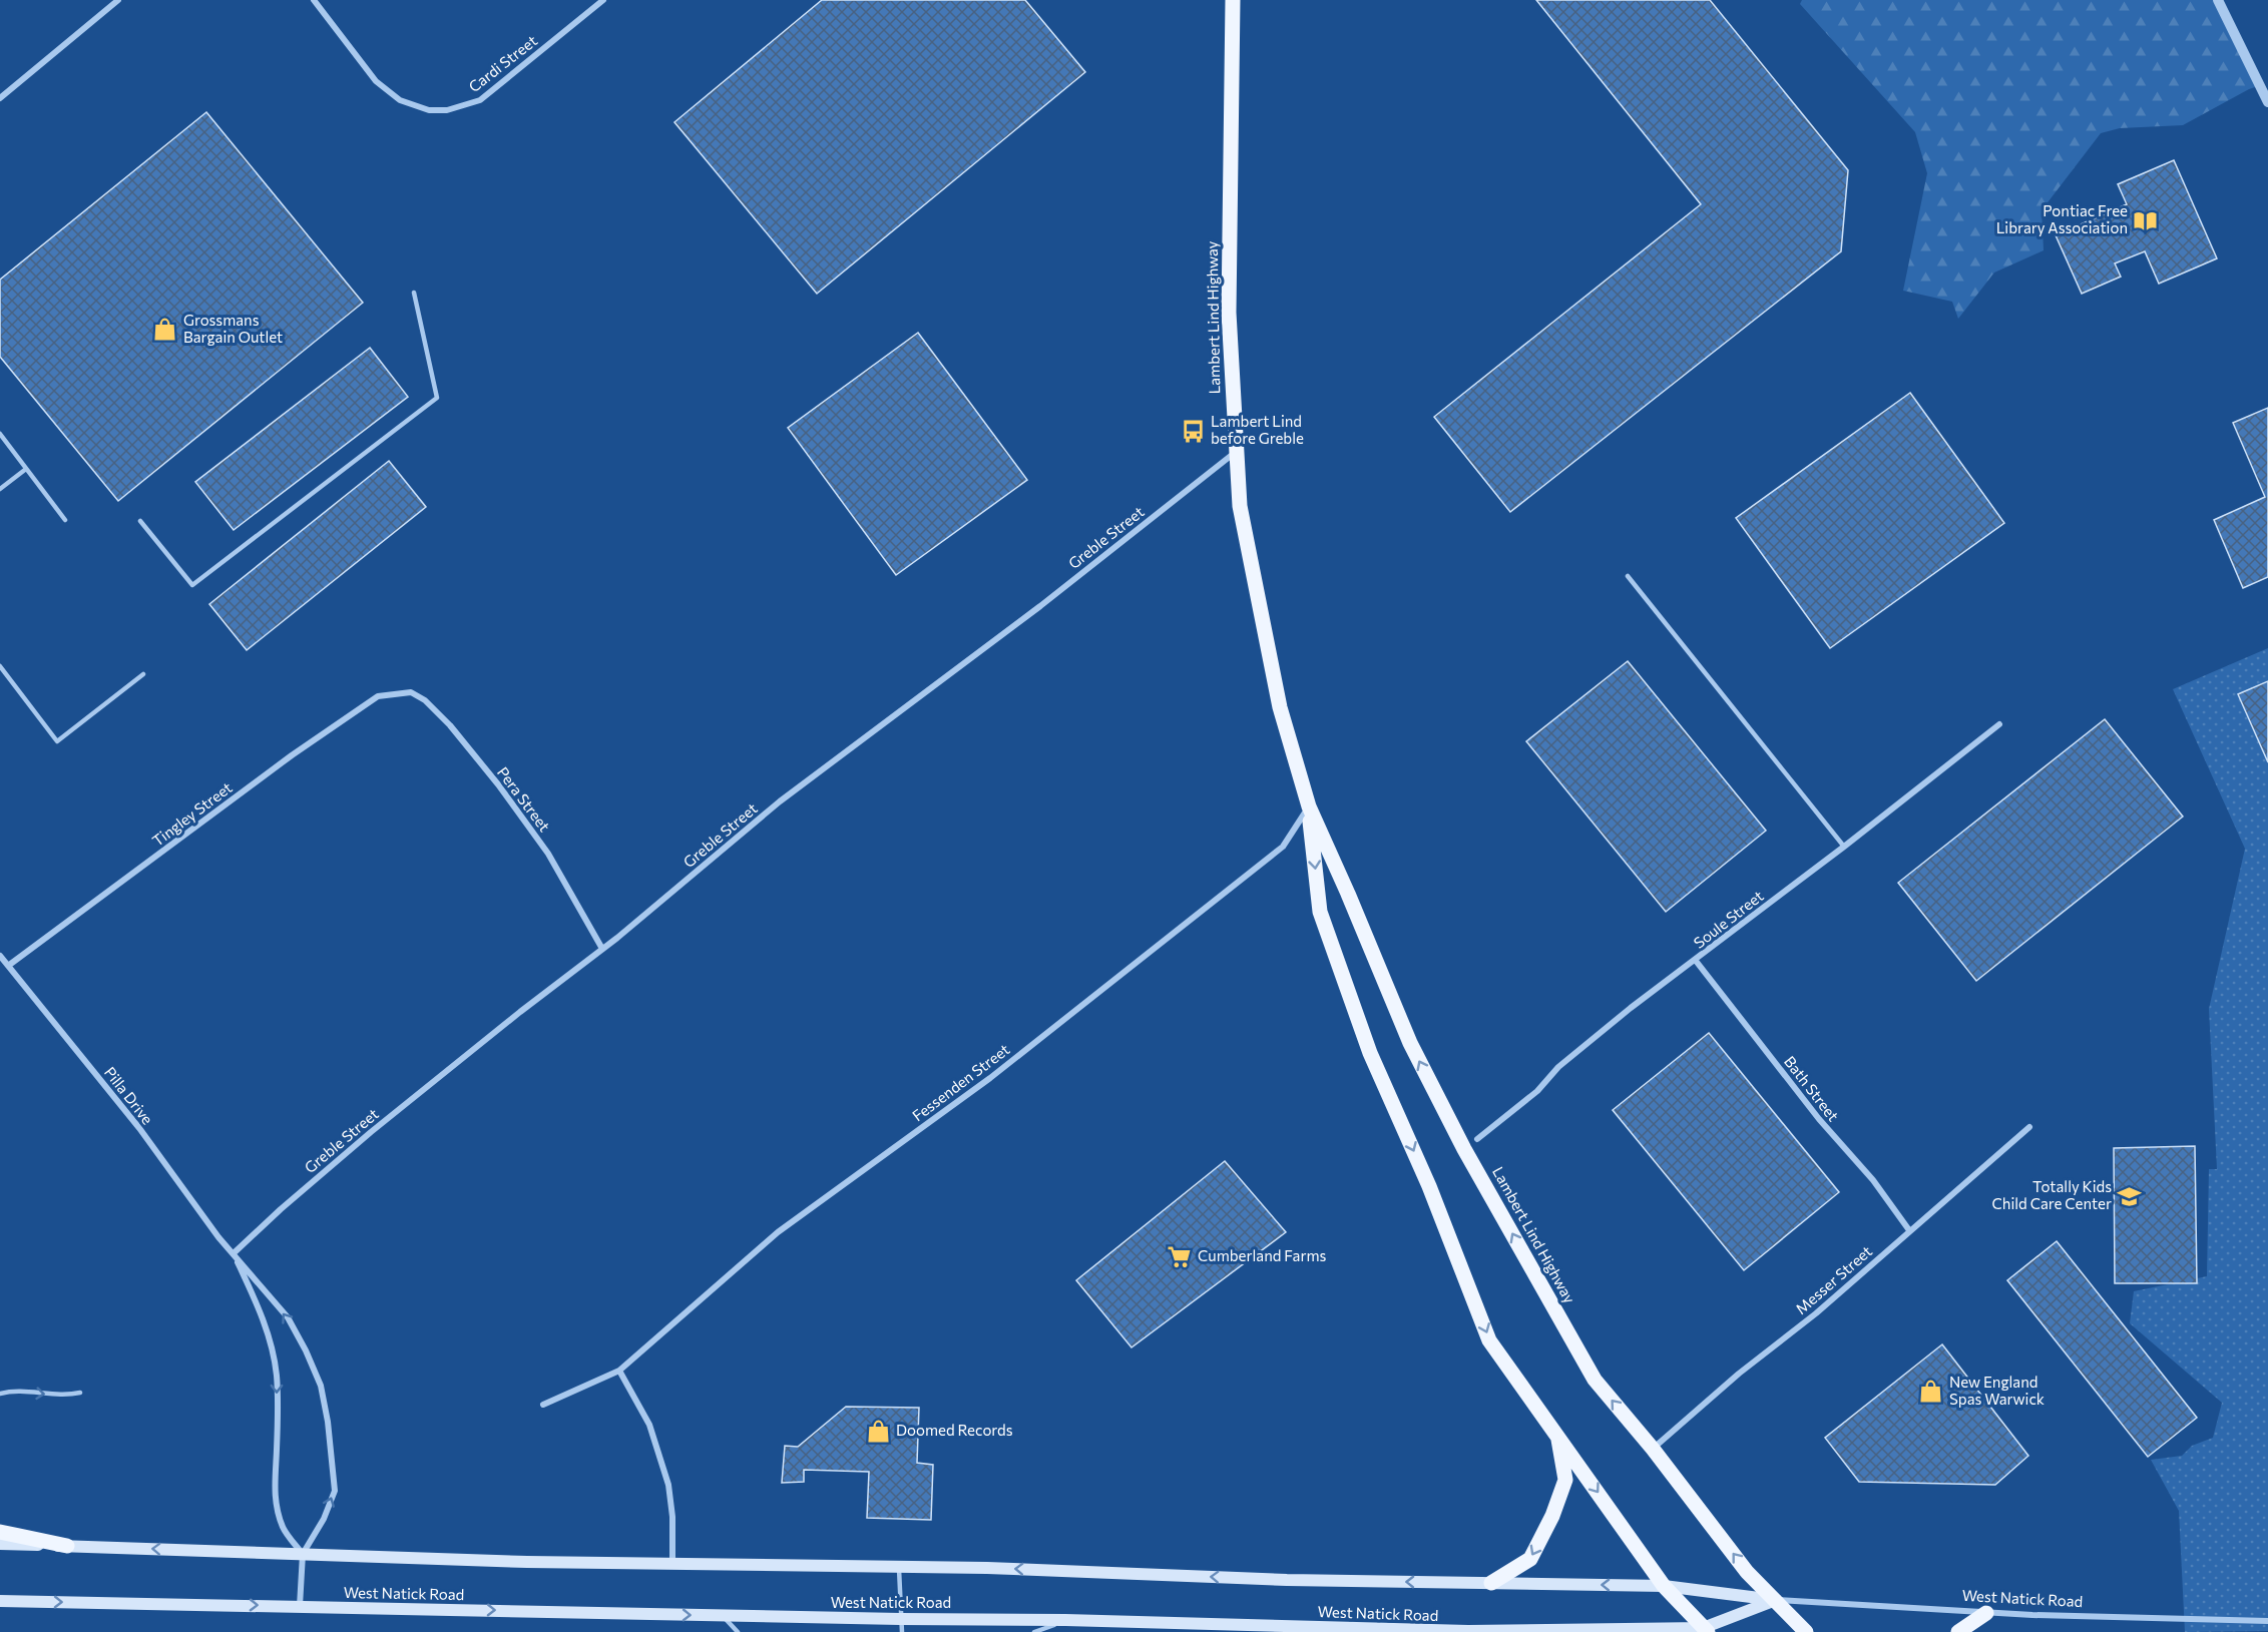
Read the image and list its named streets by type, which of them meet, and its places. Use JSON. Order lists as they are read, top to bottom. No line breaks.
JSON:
{"streets":{"main road":["Lambert Lind Highway","West Natick Road"],"street":["Cardi Street","Greble Street","Pera Street","Tingley Street","Soule Street","Fessenden Street","Bath Street","Pilla Drive","Messer Street"]},"crossings":[["Lambert Lind Highway","Greble Street"],["Lambert Lind Highway","Fessenden Street"],["Lambert Lind Highway","Messer Street"],["Lambert Lind Highway","West Natick Road"],["Greble Street","Pera Street"],["Greble Street","Pilla Drive"],["Pera Street","Tingley Street"],["Tingley Street","Pilla Drive"],["Soule Street","Bath Street"],["Bath Street","Messer Street"],["Pilla Drive","West Natick Road"]],"places":{"library":["Pontiac Free Library Association"],"shop":["Grossmans Bargain Outlet","New England Spas Warwick","Doomed Records"],"bus stop":["Lambert Lind before Greble"],"school or university":["Totally Kids Child Care Center"],"supermarket":["Cumberland Farms"]}}
